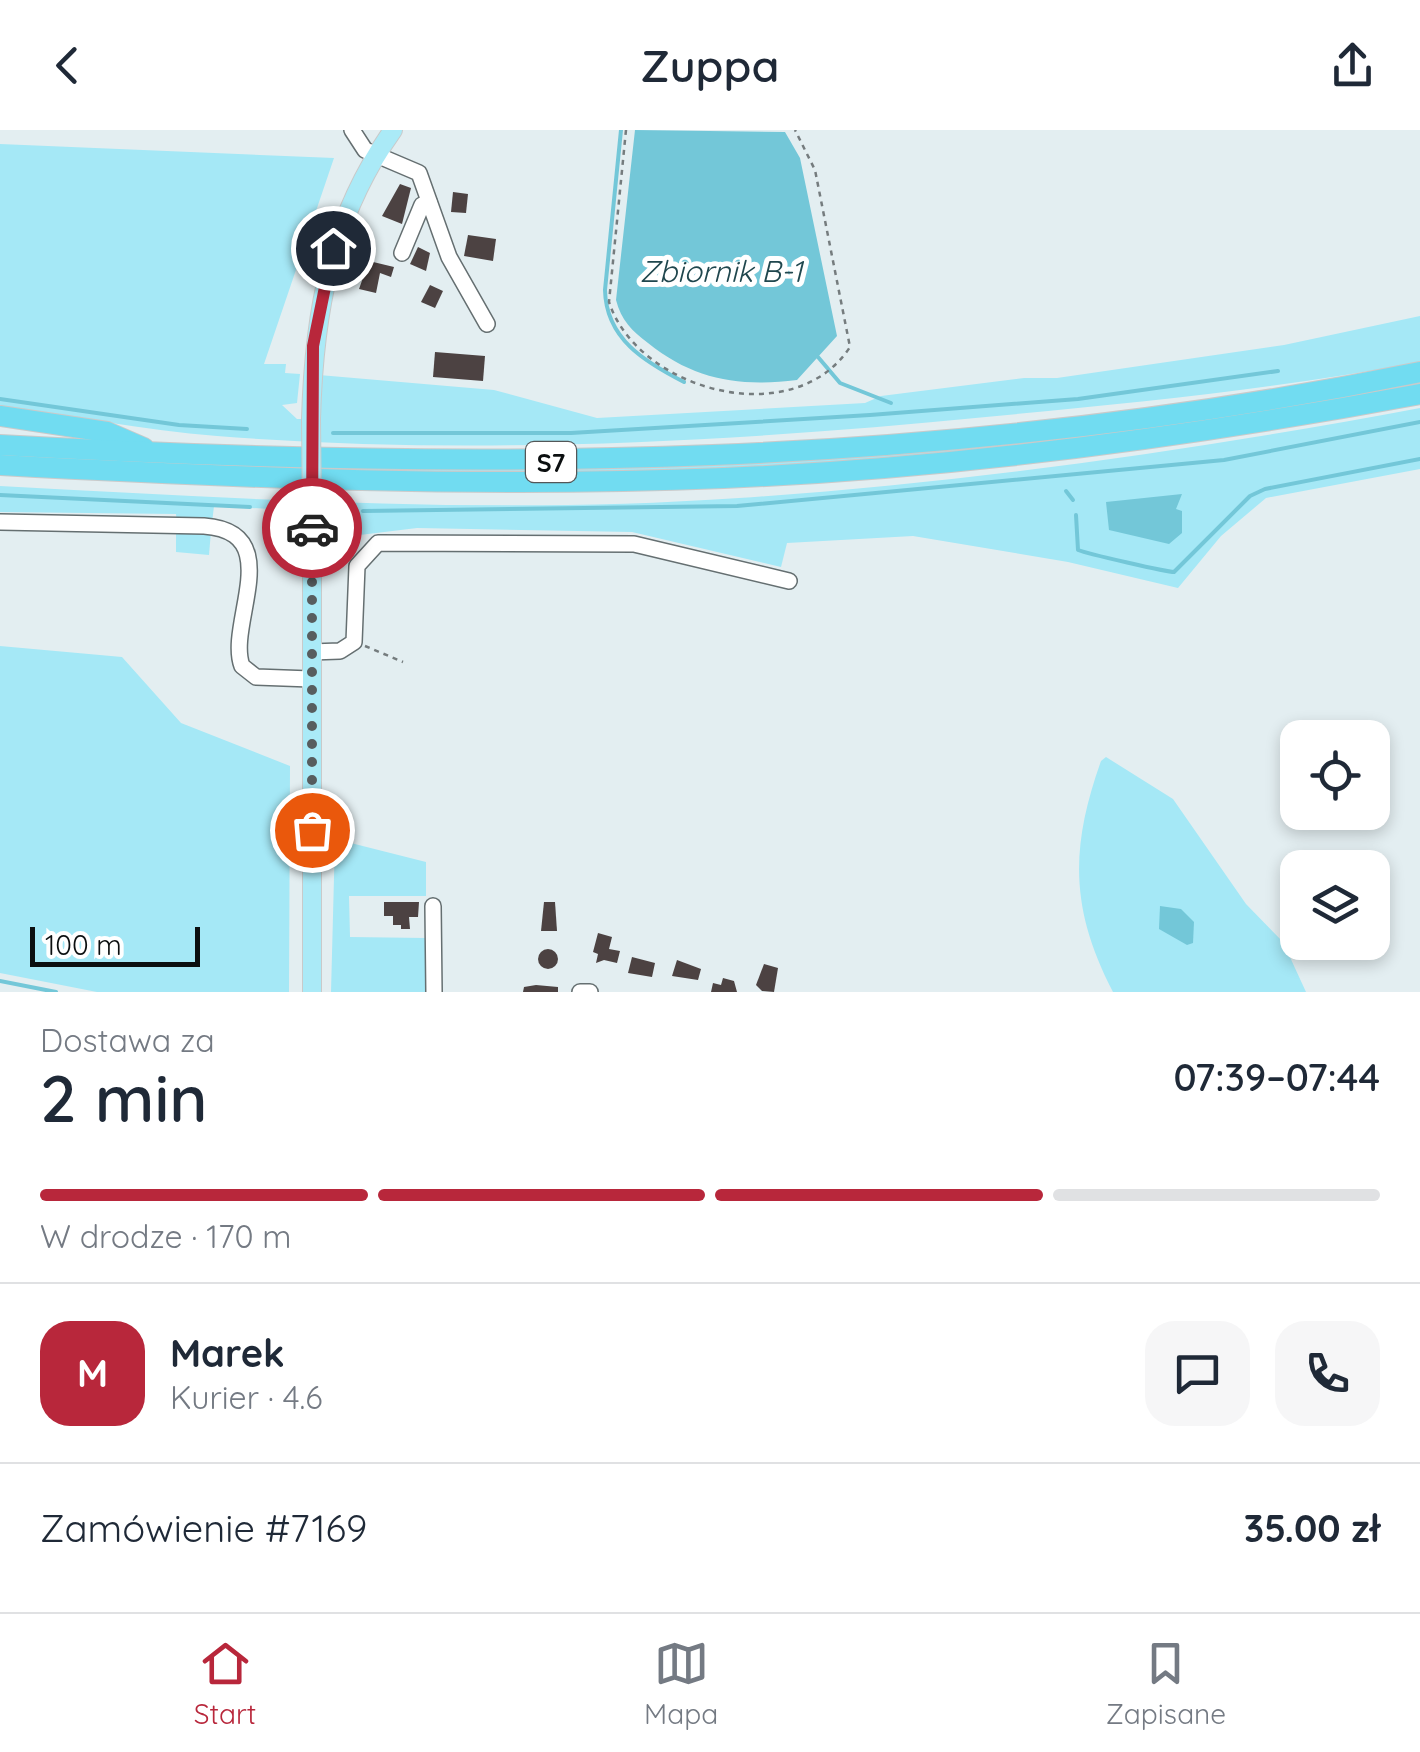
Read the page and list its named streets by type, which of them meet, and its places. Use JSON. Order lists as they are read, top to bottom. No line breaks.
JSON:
{"streets":{"highway":["S7"]},"water":["Zbiornik B-1"],"scale_bar":"100 m","page":{"header":"Zuppa","scale":"100 m","heading":["2 min","Dostawa za","07:39–07:44"],"panel":["Marek","Kurier · 4.6","Zamówienie #7169","35.00 zł"],"bar":"W drodze · 170 m","round":"M","tabs":["Start","Mapa","Zapisane"]}}
